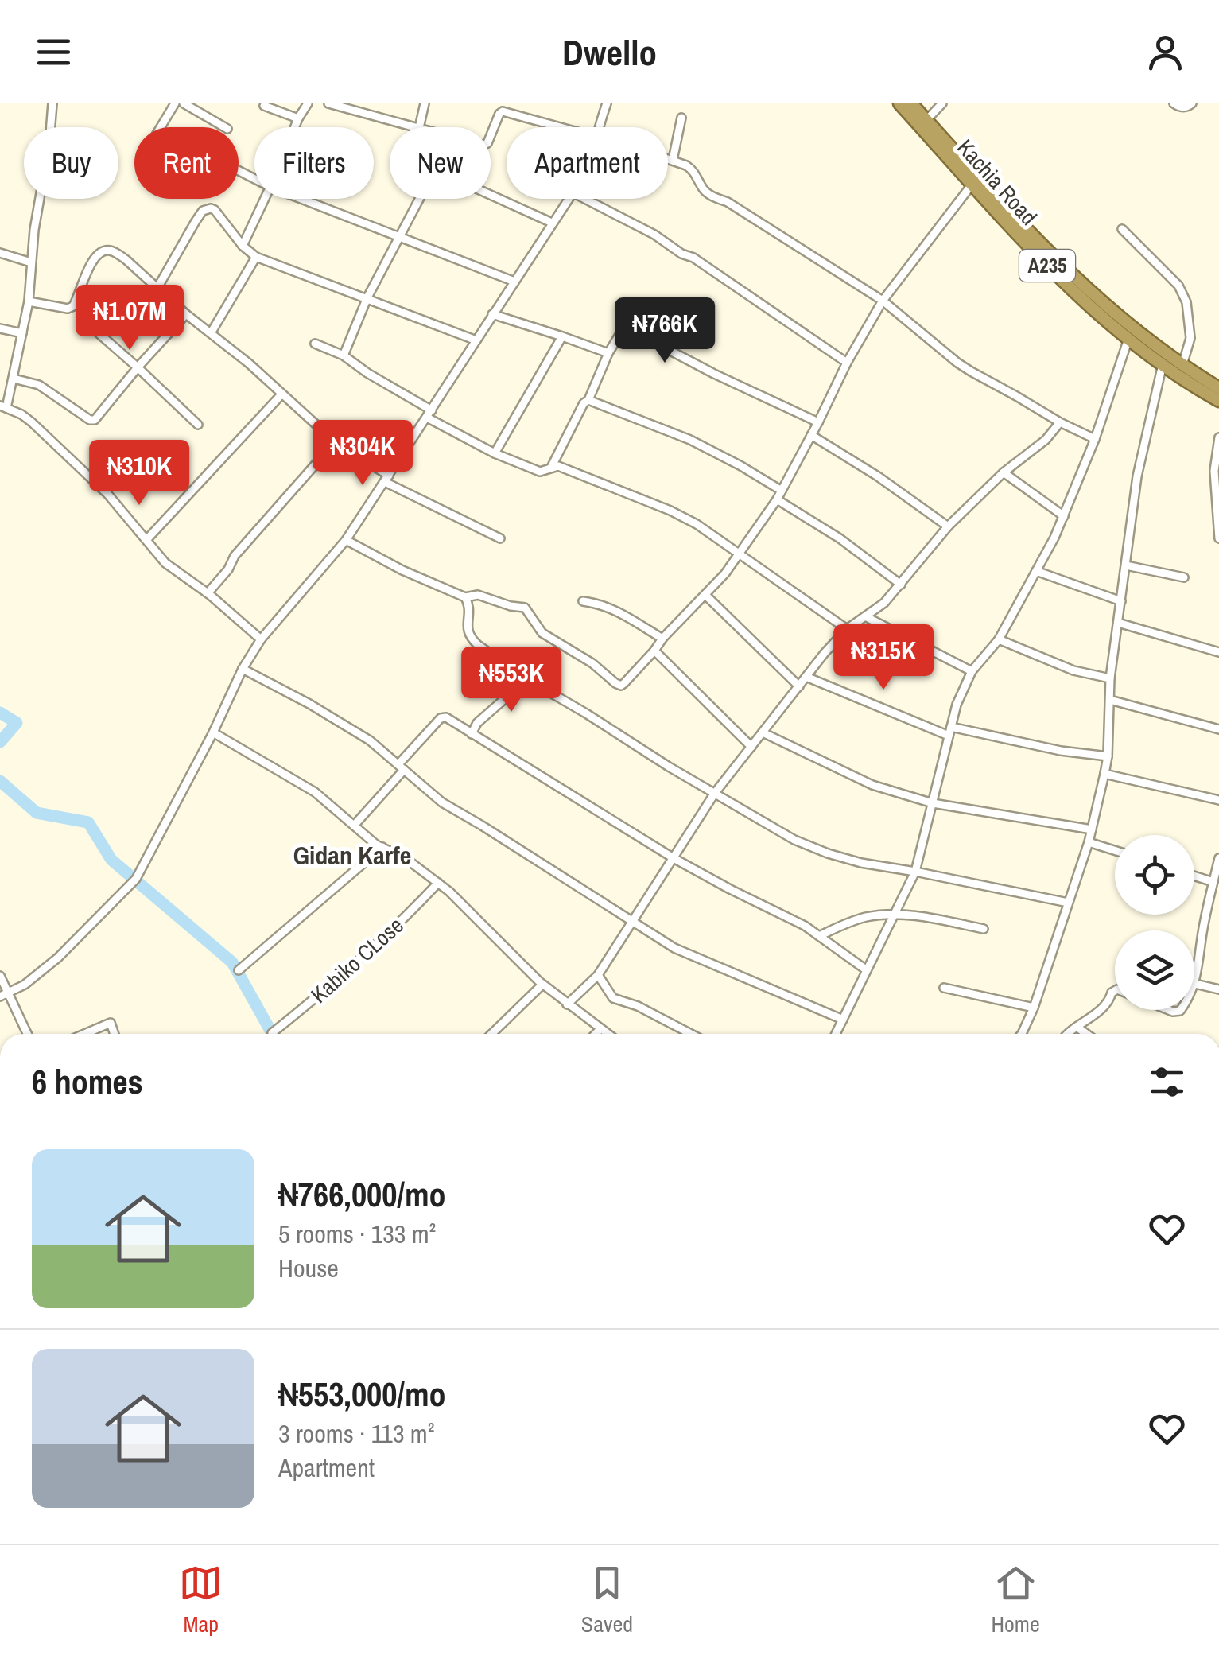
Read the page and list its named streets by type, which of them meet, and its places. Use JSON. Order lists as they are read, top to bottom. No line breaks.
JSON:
{"streets":{"highway":["Kachia Road","A235"],"street":["Kabiko CLose"]},"districts":["Gidan Karfe"],"page":{"header":"Dwello","chip":["Buy","Rent","Filters","New","Apartment"],"price":["₦1.07M","₦766K","₦304K","₦310K","₦315K","₦553K"],"heading":"6 homes","list":[{"name":"₦766,000/mo","note":"5 rooms · 133 m² · House"},{"name":"₦553,000/mo","note":"3 rooms · 113 m² · Apartment"}],"tabs":["Map","Saved","Home"]}}
